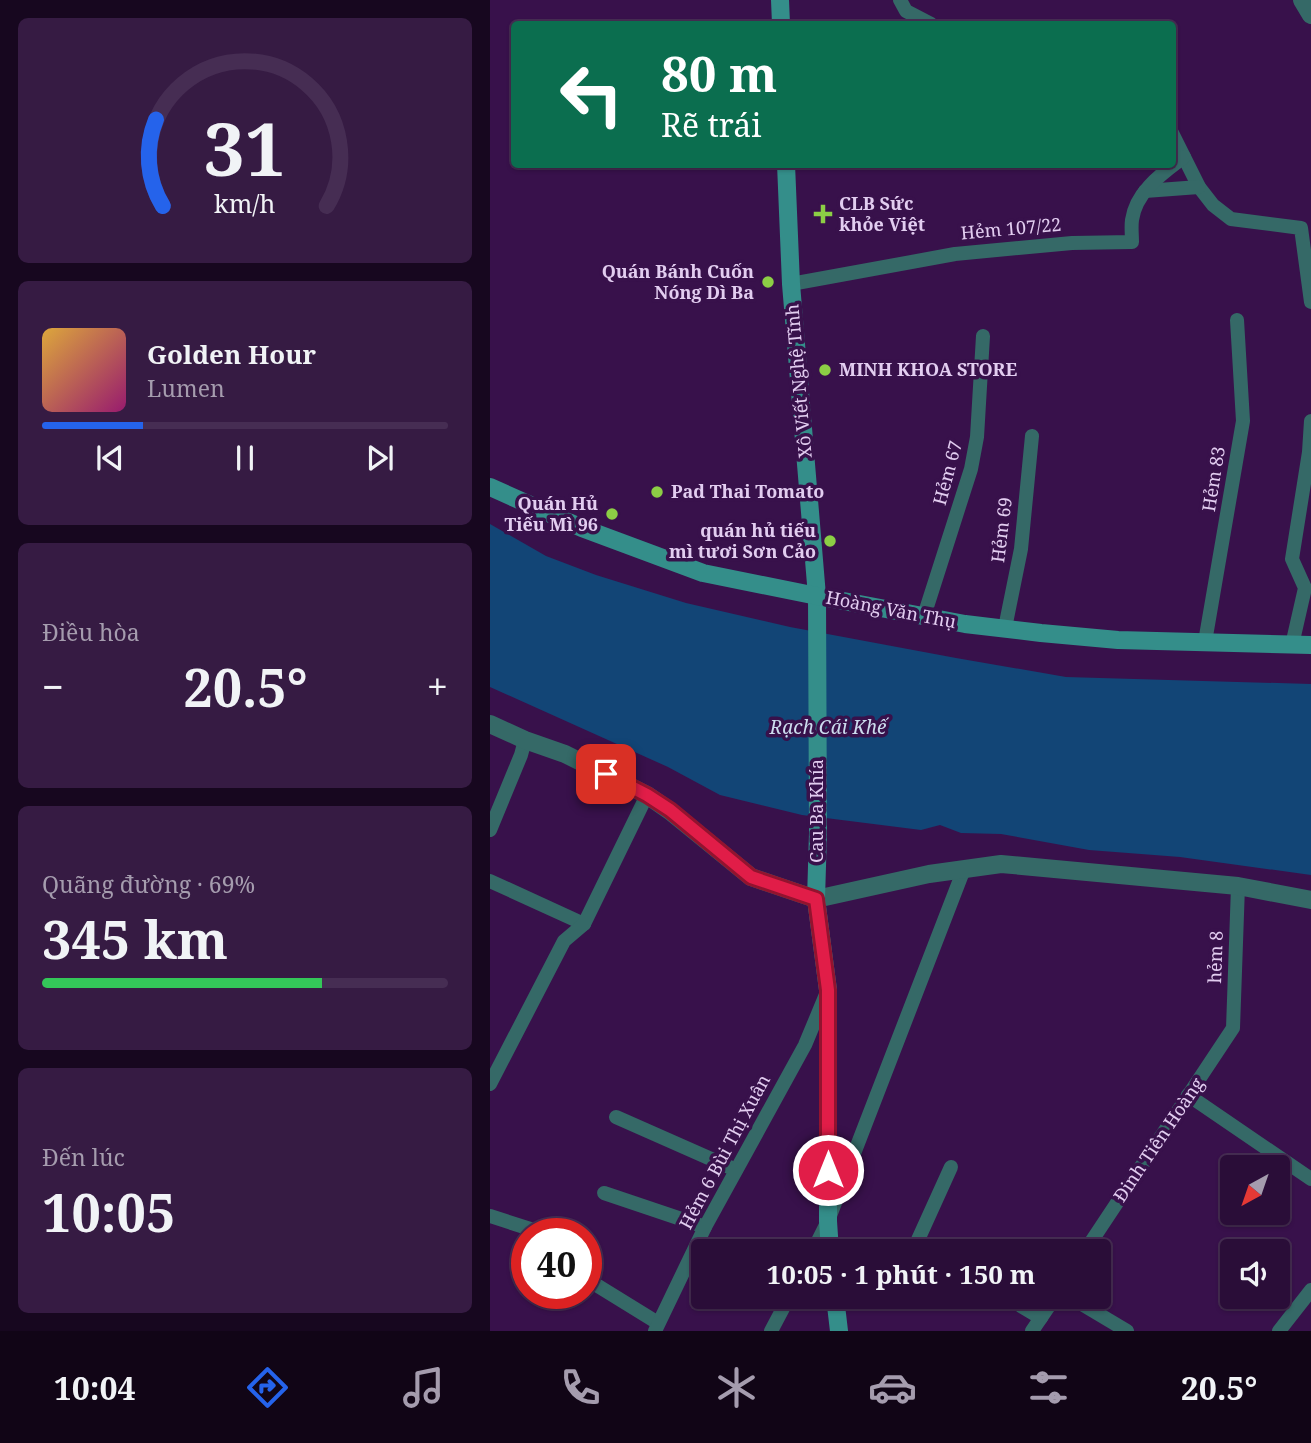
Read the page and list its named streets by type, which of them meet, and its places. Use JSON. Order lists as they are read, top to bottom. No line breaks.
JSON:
{"streets":{"street":["Xô Viết Nghệ Tĩnh","Hoàng Văn Thụ","Cau Ba Khía"],"lane":["Hẻm 107/22","Hẻm 67","Hẻm 83","Hẻm 69","hẻm 8","Đinh Tiên Hoàng","Hẻm 6 Bùi Thị Xuân"]},"crossings":[["Hẻm 107/22","Xô Viết Nghệ Tĩnh"],["Xô Viết Nghệ Tĩnh","Hoàng Văn Thụ"],["Xô Viết Nghệ Tĩnh","Cau Ba Khía"],["Hẻm 67","Hoàng Văn Thụ"],["Hẻm 83","Hoàng Văn Thụ"],["Hẻm 69","Hoàng Văn Thụ"],["Hoàng Văn Thụ","Cau Ba Khía"],["hẻm 8","Đinh Tiên Hoàng"]],"water":["Rạch Cái Khế"],"places":{"health":["CLB Sức khỏe Việt"],"other":["Quán Bánh Cuốn Nóng Dì Ba","MINH KHOA STORE","Pad Thai Tomato","Quán Hủ Tiếu Mì 96","quán hủ tiếu mì tươi Sơn Cảo"]},"north":"bottom left","page":{"turn":["80 m","Rẽ trái"],"song":["Golden Hour","Lumen"],"tile":["Điều hòa",["Quãng đường · 69%","345 km"],["Đến lúc","10:05"]],"heat":["−","20.5°","+"],"limit":"40","trip":"10:05 · 1 phút · 150 m","tabs":["10:04","20.5°"],"gauge":["31","km/h"]}}
